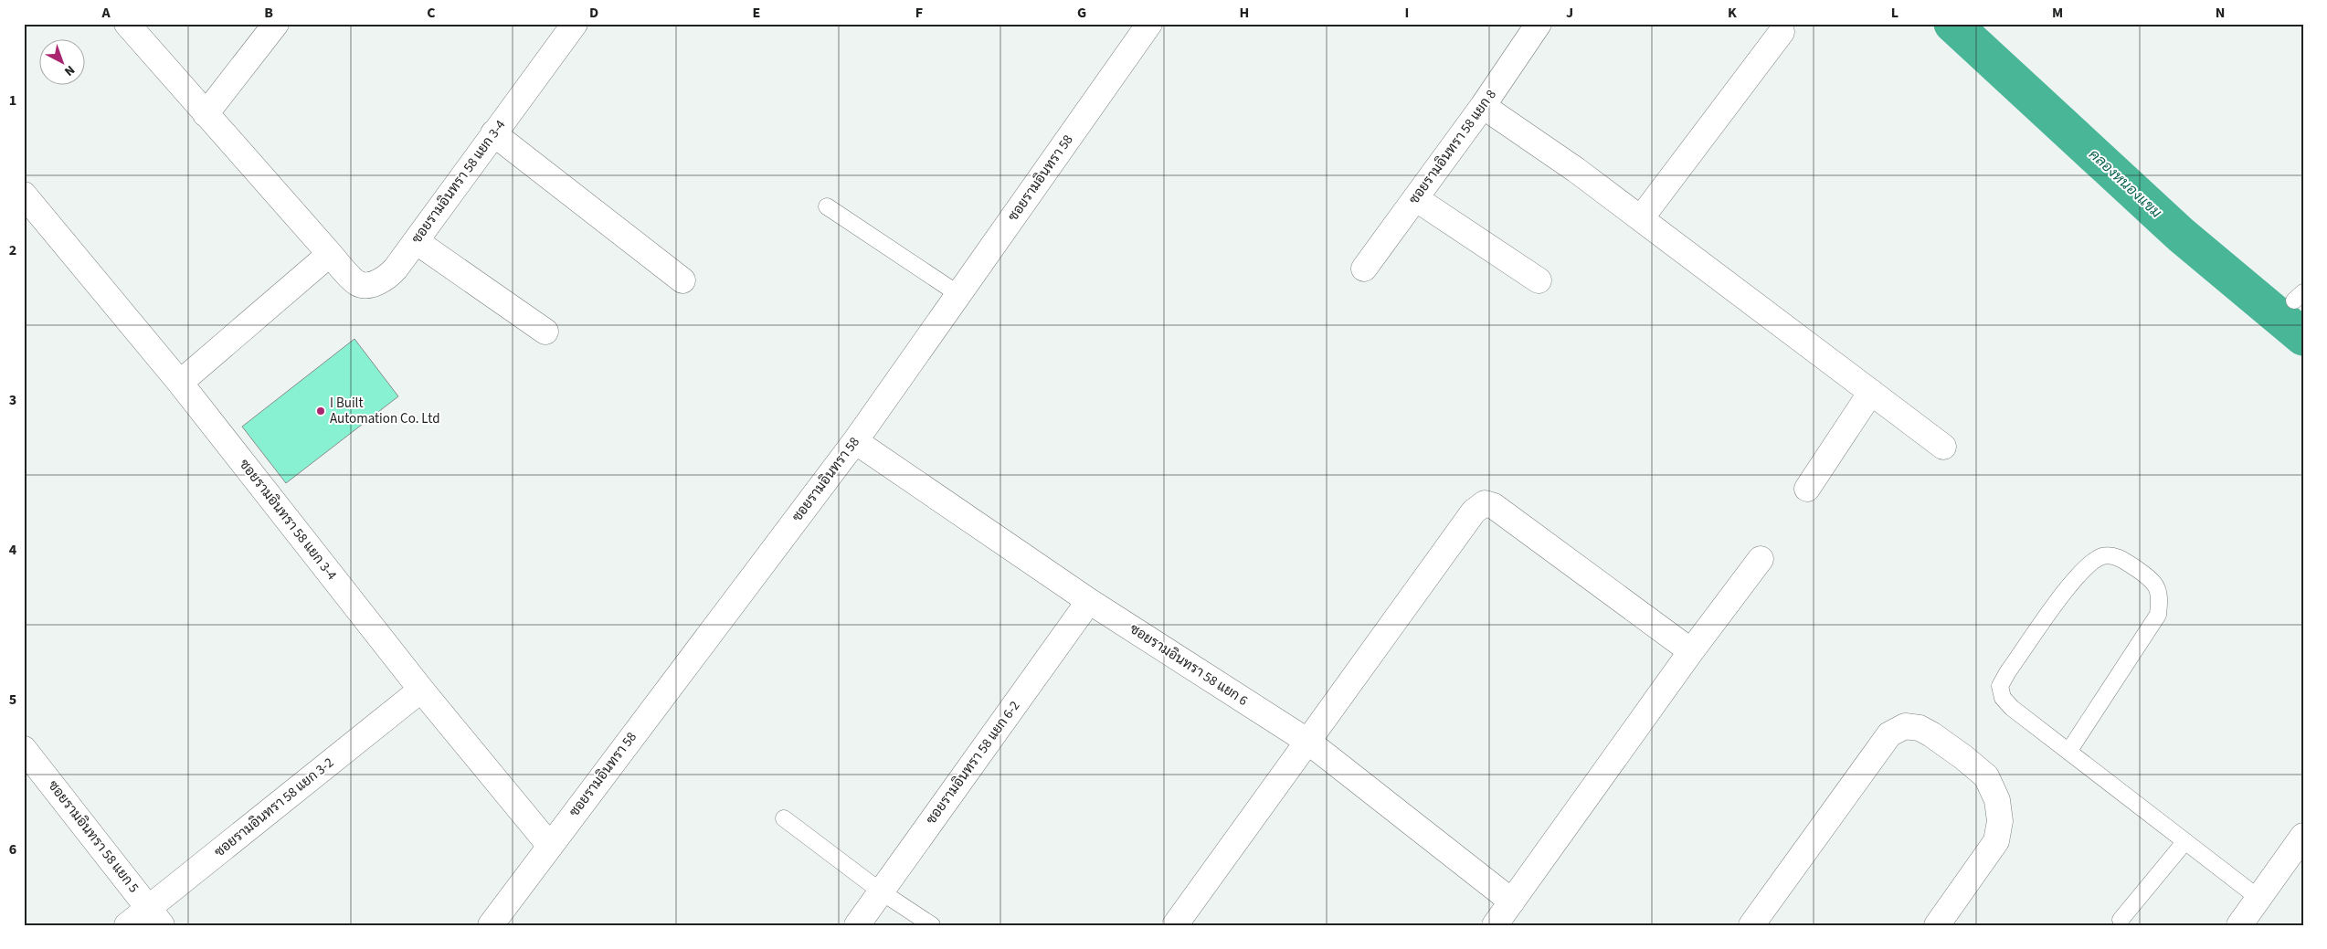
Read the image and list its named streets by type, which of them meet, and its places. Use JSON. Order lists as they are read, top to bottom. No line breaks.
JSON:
{"streets":{"street":["ซอยรามอินทรา 58 แยก 8","ซอยรามอินทรา 58","ซอยรามอินทรา 58 แยก 3-4","ซอยรามอินทรา 58 แยก 6","ซอยรามอินทรา 58 แยก 6-2","ซอยรามอินทรา 58 แยก 3-2","ซอยรามอินทรา 58 แยก 5"]},"crossings":[["ซอยรามอินทรา 58","ซอยรามอินทรา 58 แยก 3-4"],["ซอยรามอินทรา 58","ซอยรามอินทรา 58 แยก 6"],["ซอยรามอินทรา 58 แยก 3-4","ซอยรามอินทรา 58 แยก 3-2"],["ซอยรามอินทรา 58 แยก 6","ซอยรามอินทรา 58 แยก 6-2"],["ซอยรามอินทรา 58 แยก 3-2","ซอยรามอินทรา 58 แยก 5"]],"water":["คลองหนองแขม"],"places":["I Built Automation Co. Ltd"],"north":"bottom right","grid":{"columns":["A","B","C","D","E","F","G","H","I","J","K","L","M","N"],"rows":["1","2","3","4","5","6"]}}
